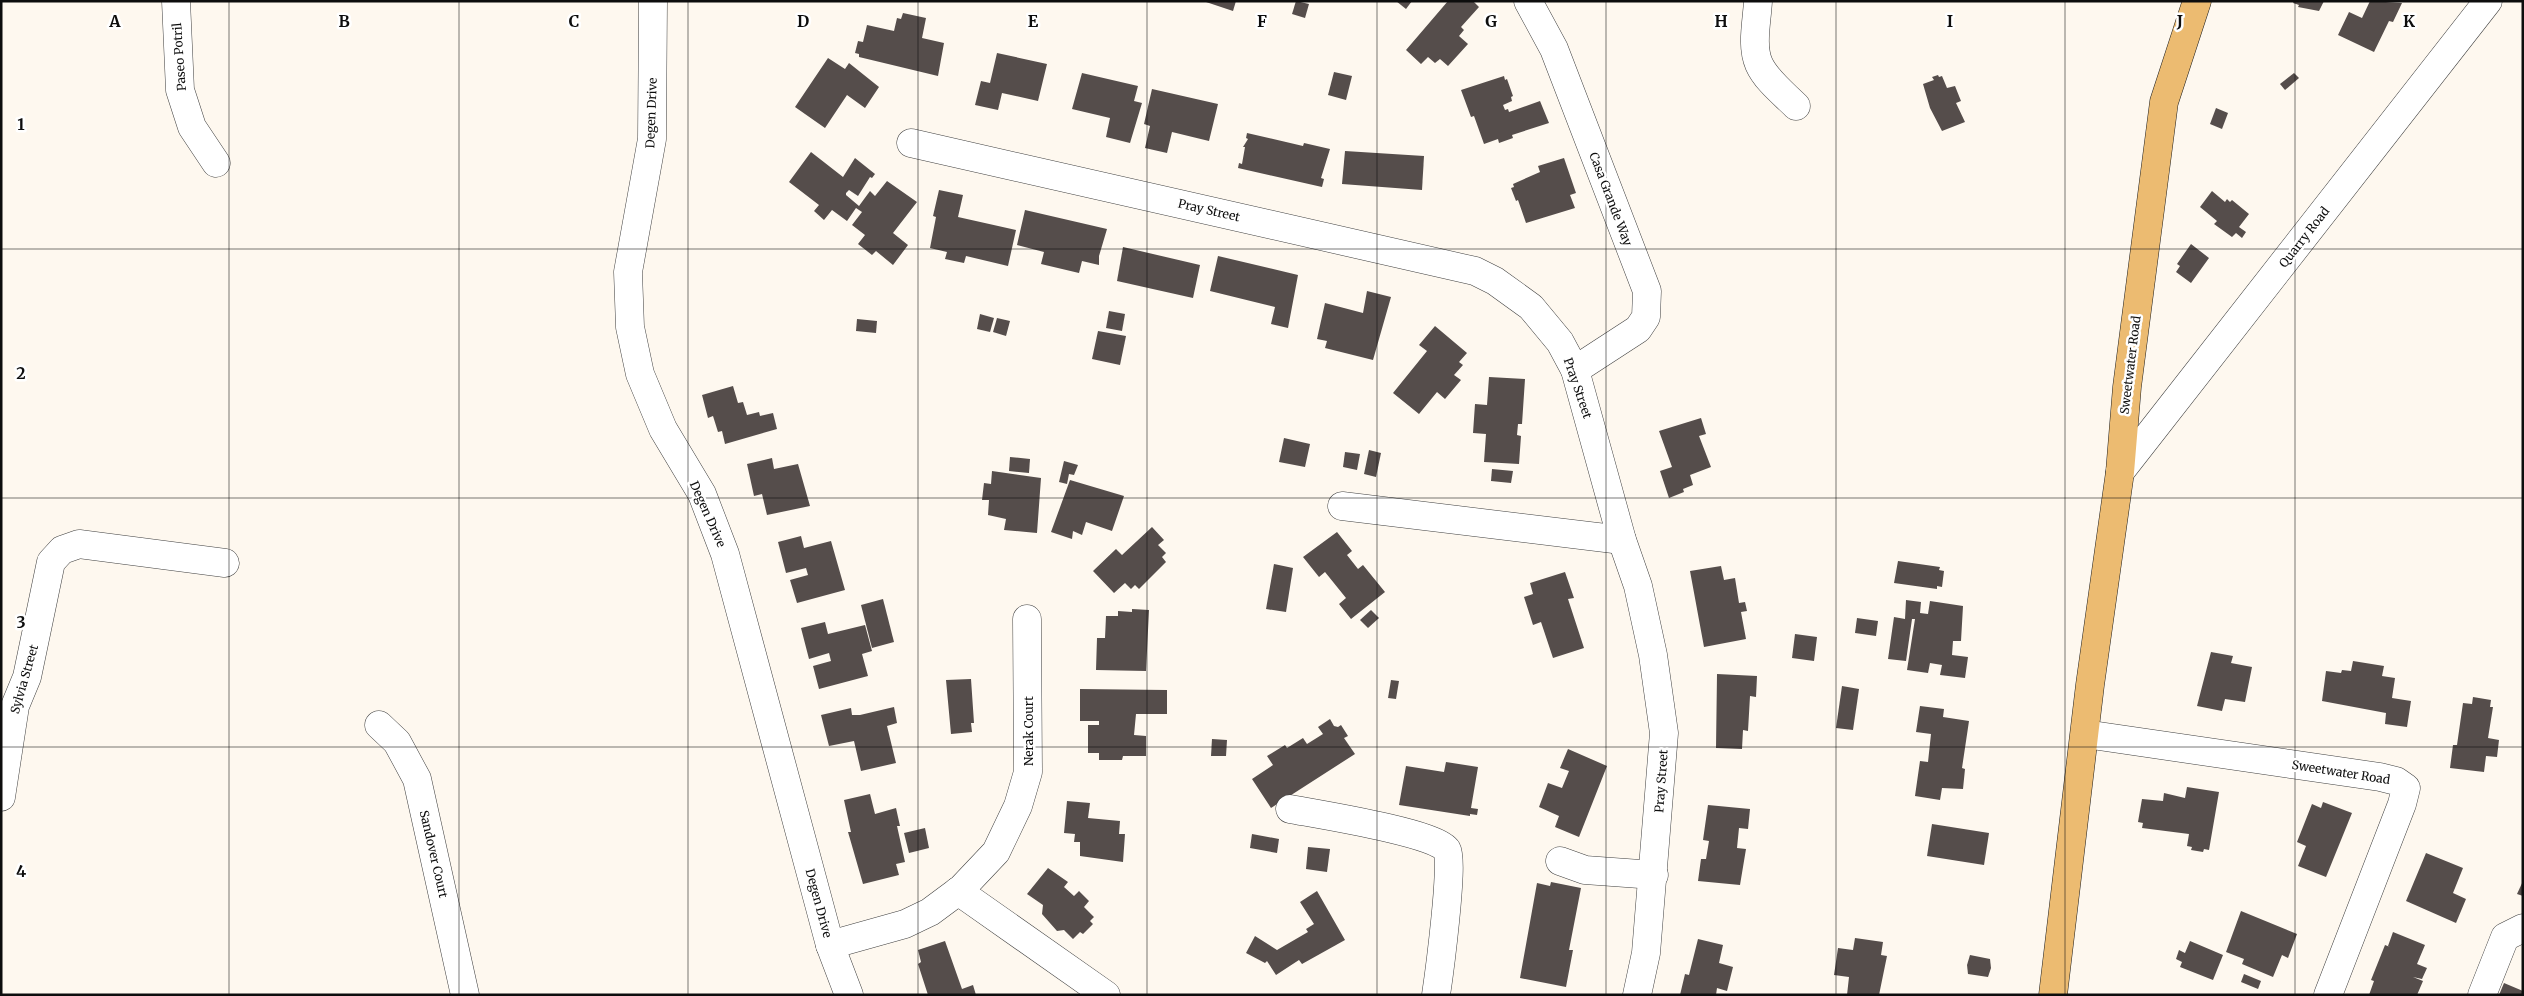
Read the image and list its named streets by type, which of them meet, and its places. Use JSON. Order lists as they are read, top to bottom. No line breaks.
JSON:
{"streets":{"main road":["Sweetwater Road"],"street":["Paseo Potril","Degen Drive","Casa Grande Way","Pray Street","Quarry Road","Sylvia Street","Nerak Court","Sandover Court"]},"crossings":[["Degen Drive","Nerak Court"],["Casa Grande Way","Pray Street"],["Quarry Road","Sweetwater Road"]],"grid":{"columns":["A","B","C","D","E","F","G","H","I","J","K"],"rows":["1","2","3","4"]}}
